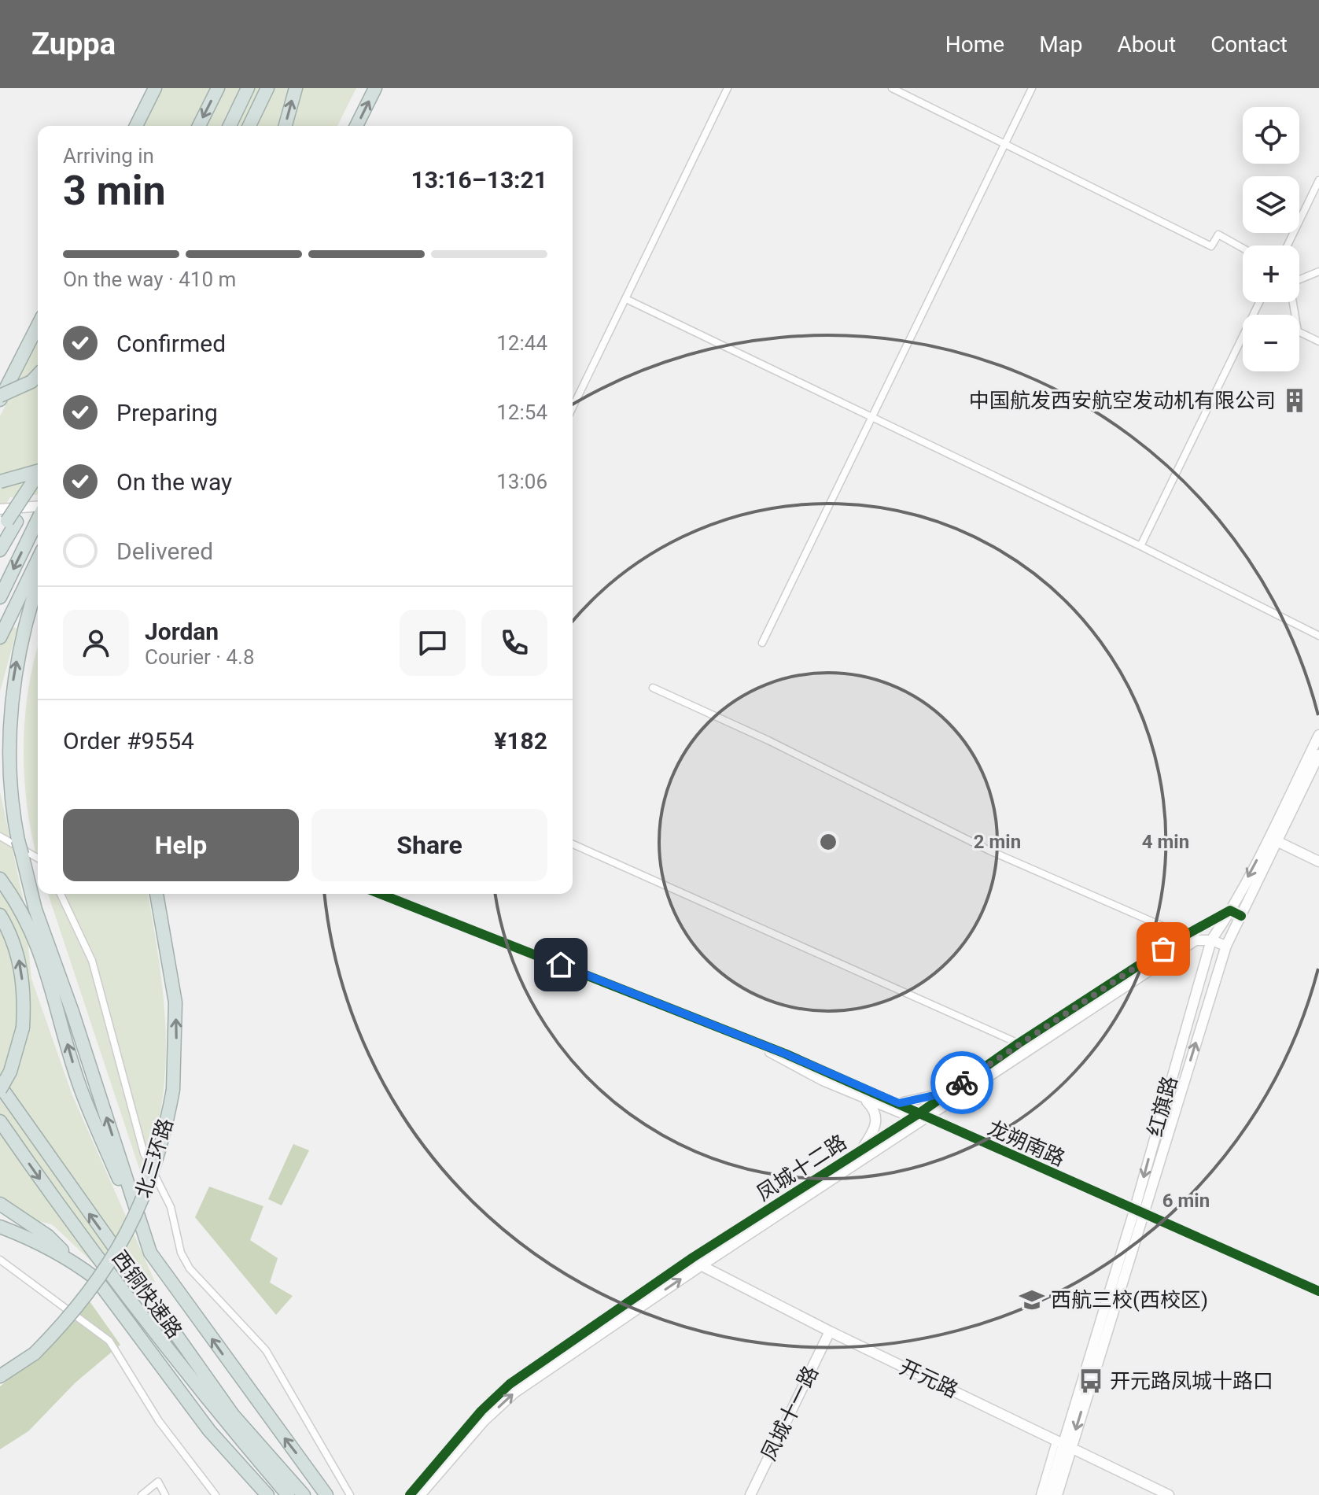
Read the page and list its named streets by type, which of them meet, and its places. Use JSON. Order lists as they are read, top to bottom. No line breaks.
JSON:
{"streets":{"highway":["北三环路","西铜快速路"],"street":["红旗路","龙朔南路","凤城十二路","开元路","凤城十一路"]},"crossings":[["红旗路","龙朔南路"],["红旗路","凤城十二路"],["红旗路","开元路"],["龙朔南路","凤城十二路"],["凤城十二路","开元路"],["开元路","凤城十一路"]],"one_way":["北三环路"],"places":{"building":["中国航发西安航空发动机有限公司"],"school or university":["西航三校(西校区)"],"bus stop":["开元路凤城十路口"]},"page":{"header":"Zuppa","nav":["Home","Map","About","Contact"],"map_buttons":["+","−"],"heading":["3 min","Arriving in","13:16–13:21"],"panel":["Jordan","Courier · 4.8","Order #9554","¥182"],"bar":"On the way · 410 m","list":[["Confirmed","12:44"],["Preparing","12:54"],["On the way","13:06"],"Delivered"],"buttons":["Help","Share"]},"rings":["2 min","4 min","6 min"]}
